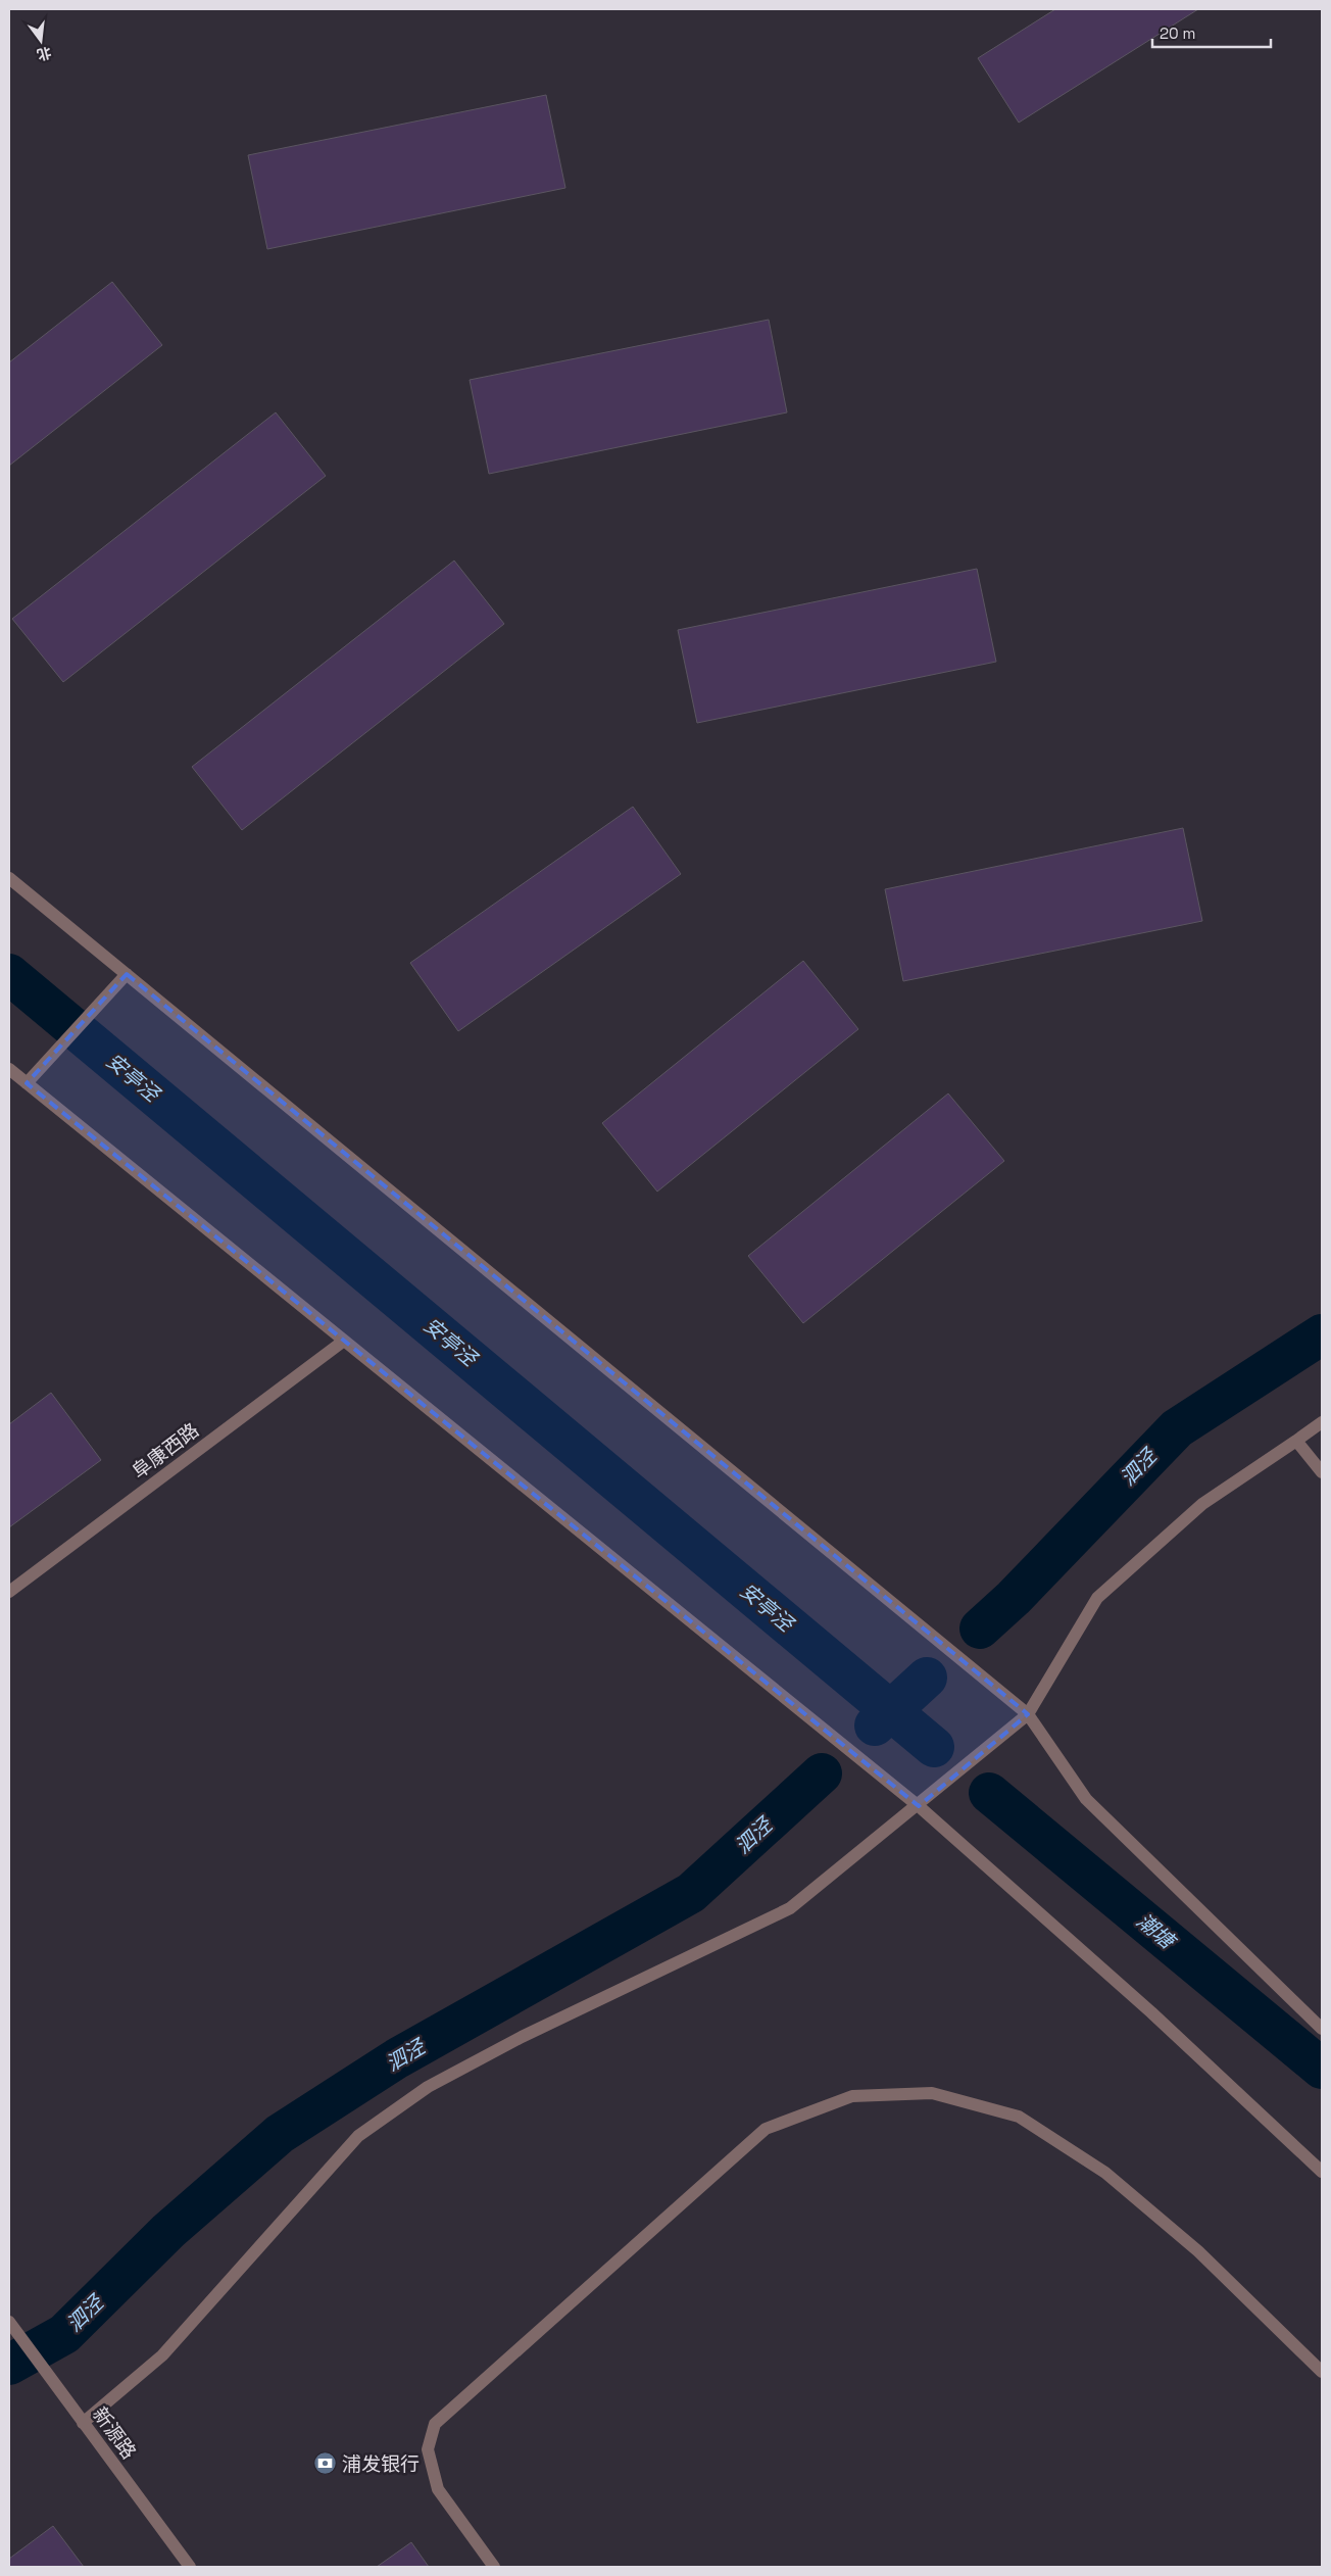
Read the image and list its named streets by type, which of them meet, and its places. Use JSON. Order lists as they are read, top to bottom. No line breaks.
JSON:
{"streets":{"street":["阜康西路","新源路"]},"water":["安亭泾","泗泾","潮塘"],"places":{"bank":["浦发银行"]},"scale_bar":"20 m","north":"bottom"}
